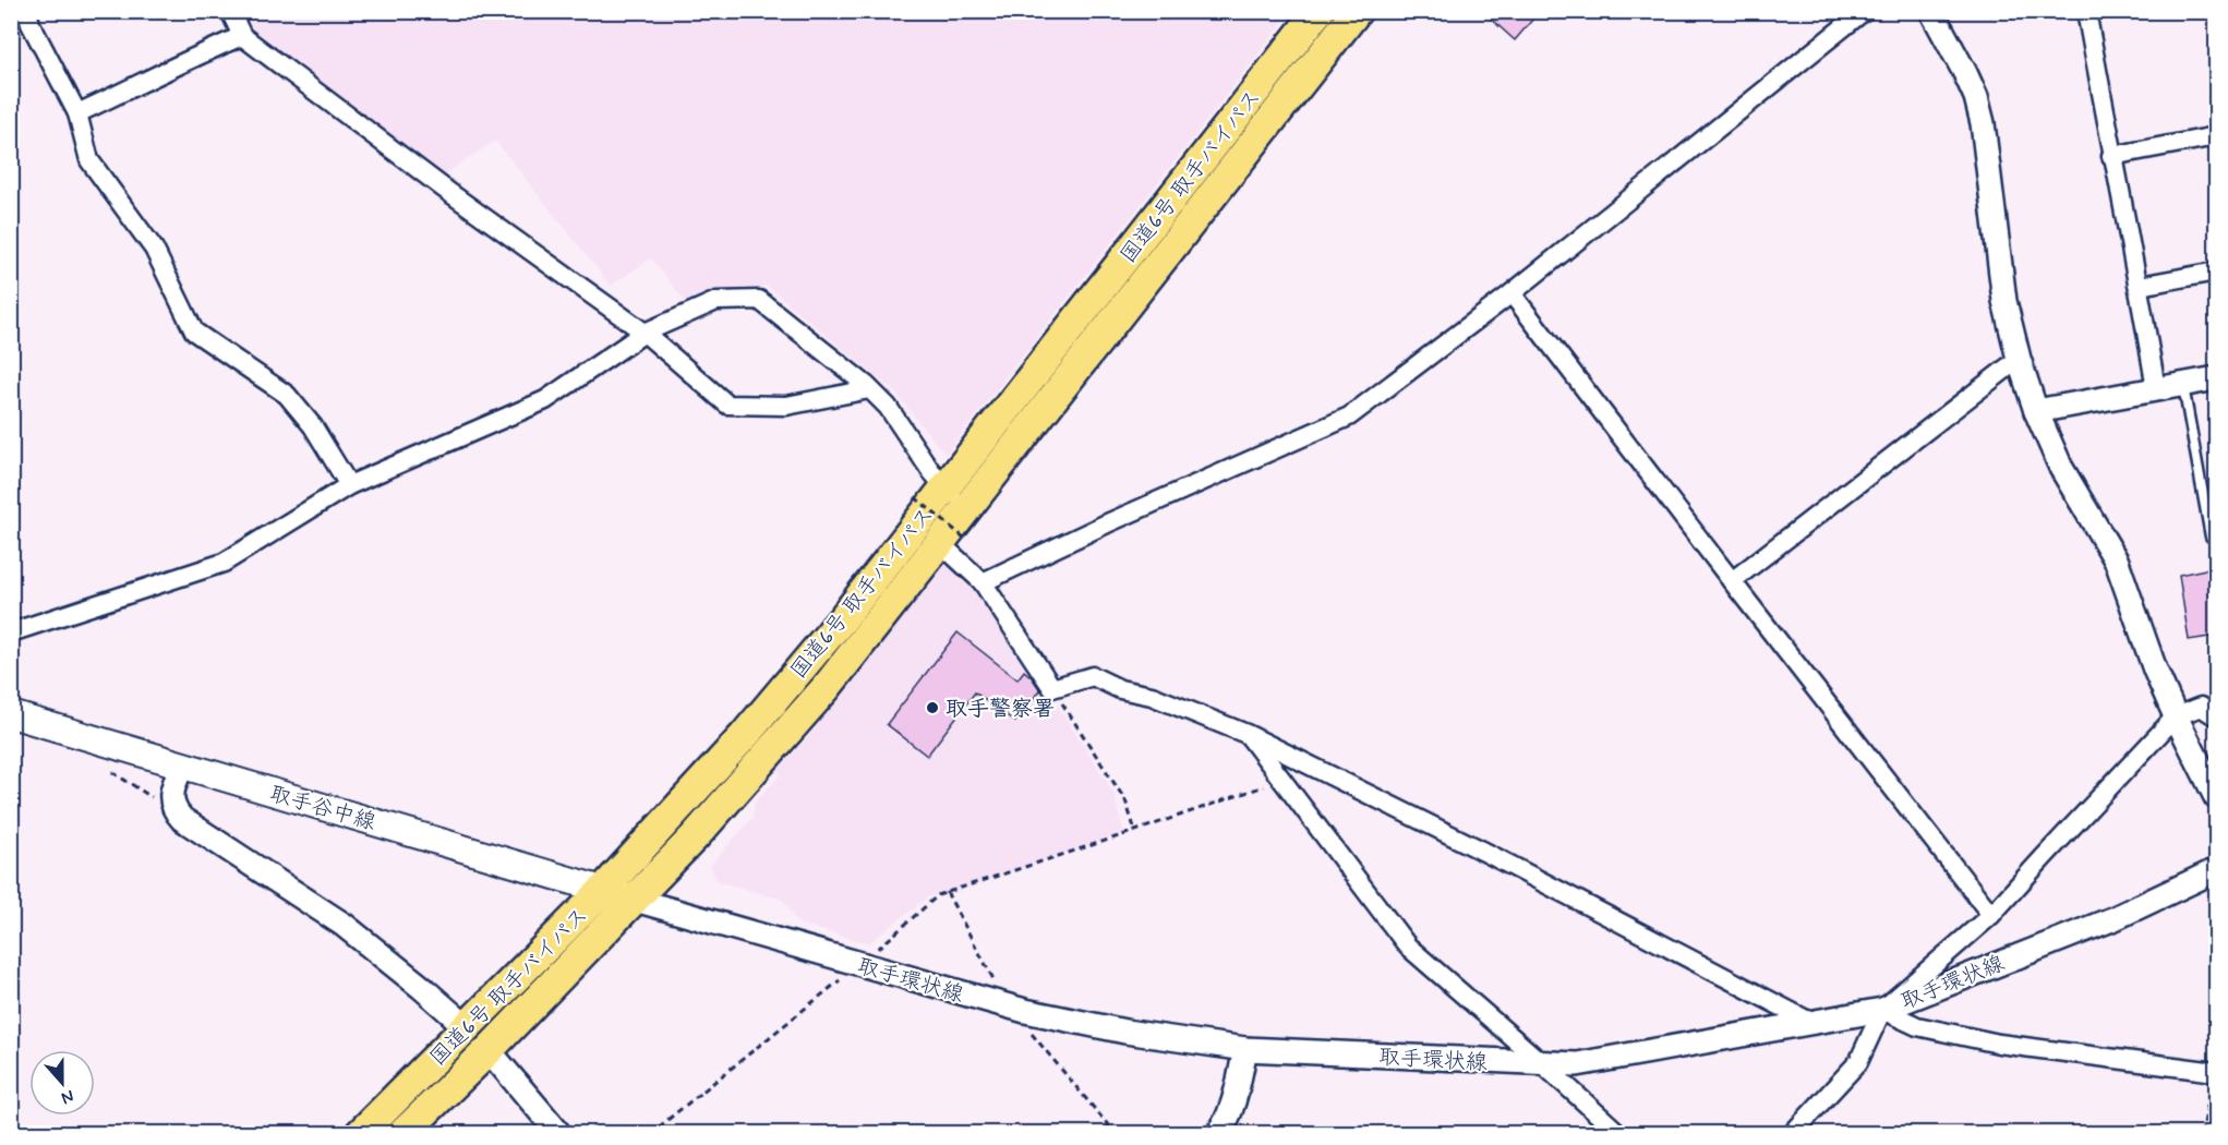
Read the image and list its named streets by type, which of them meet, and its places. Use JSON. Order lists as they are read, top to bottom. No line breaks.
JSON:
{"streets":{"highway":["国道6号 取手バイパス"],"main road":["取手谷中線"],"street":["取手環状線"]},"crossings":[["国道6号 取手バイパス","取手谷中線"],["国道6号 取手バイパス","取手環状線"],["取手谷中線","取手環状線"]],"places":["取手警察署"],"north":"bottom"}
